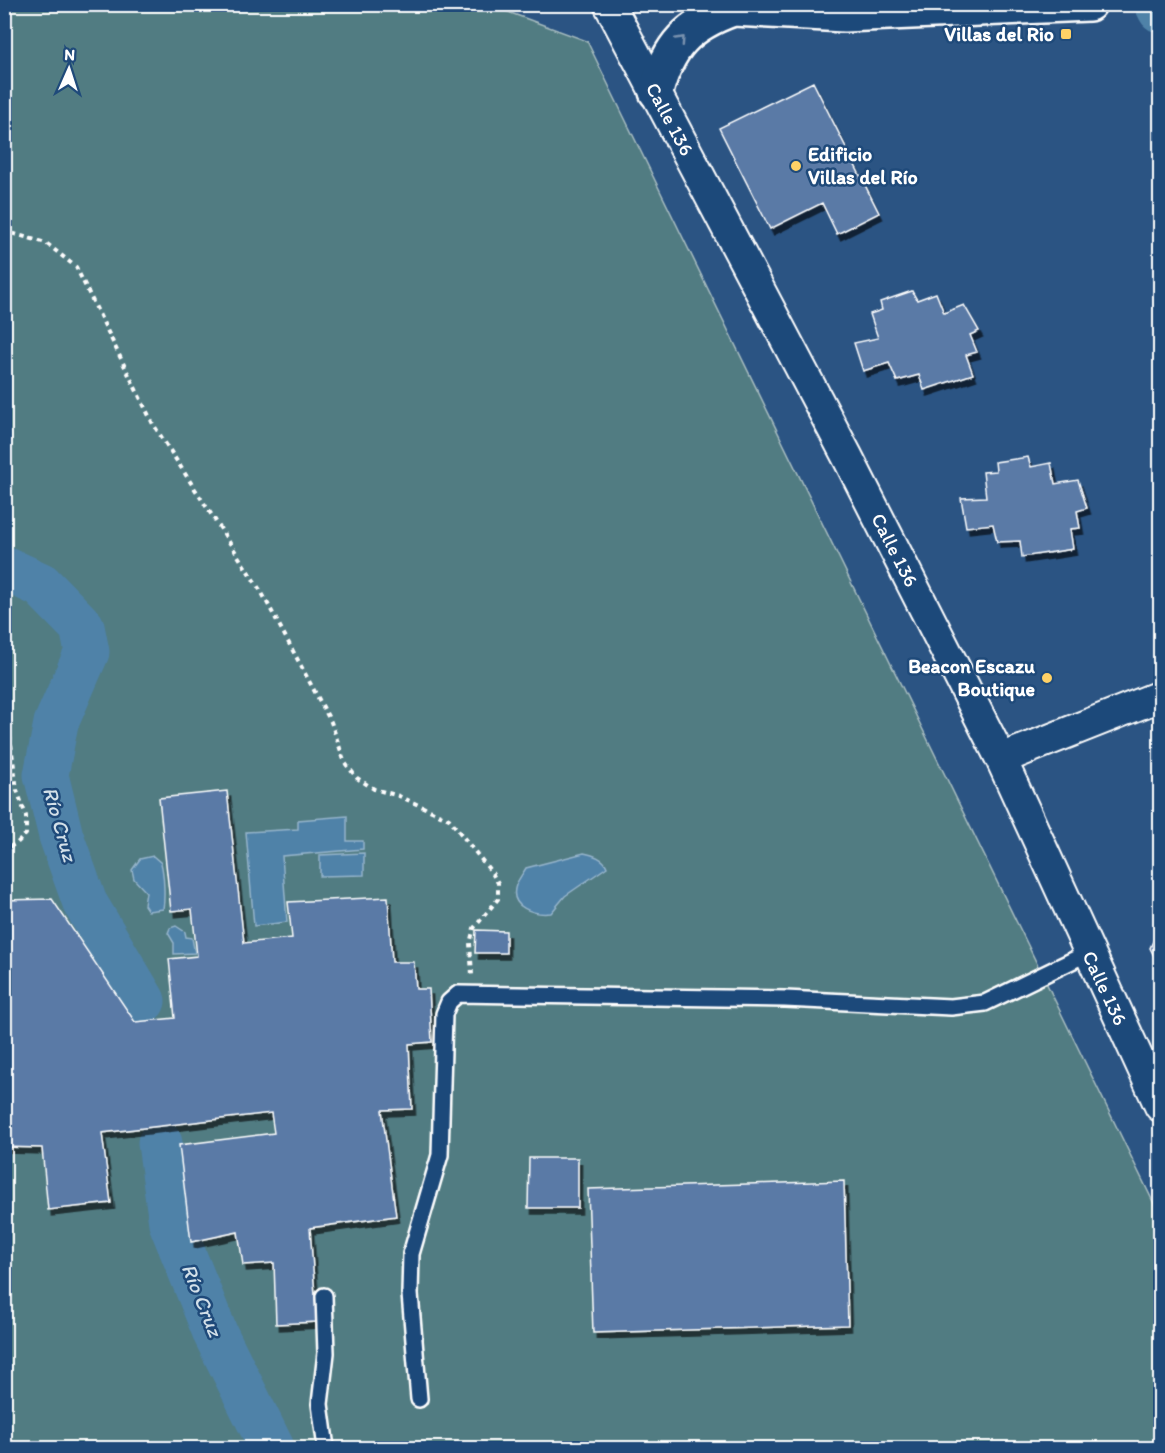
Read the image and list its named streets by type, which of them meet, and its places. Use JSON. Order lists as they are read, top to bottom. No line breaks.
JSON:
{"streets":{"street":["Calle 136"]},"water":["Río Cruz"],"places":{"transit":["Villas del Rio"],"other":["Edificio Villas del Río","Beacon Escazu Boutique"]},"north":"top"}
